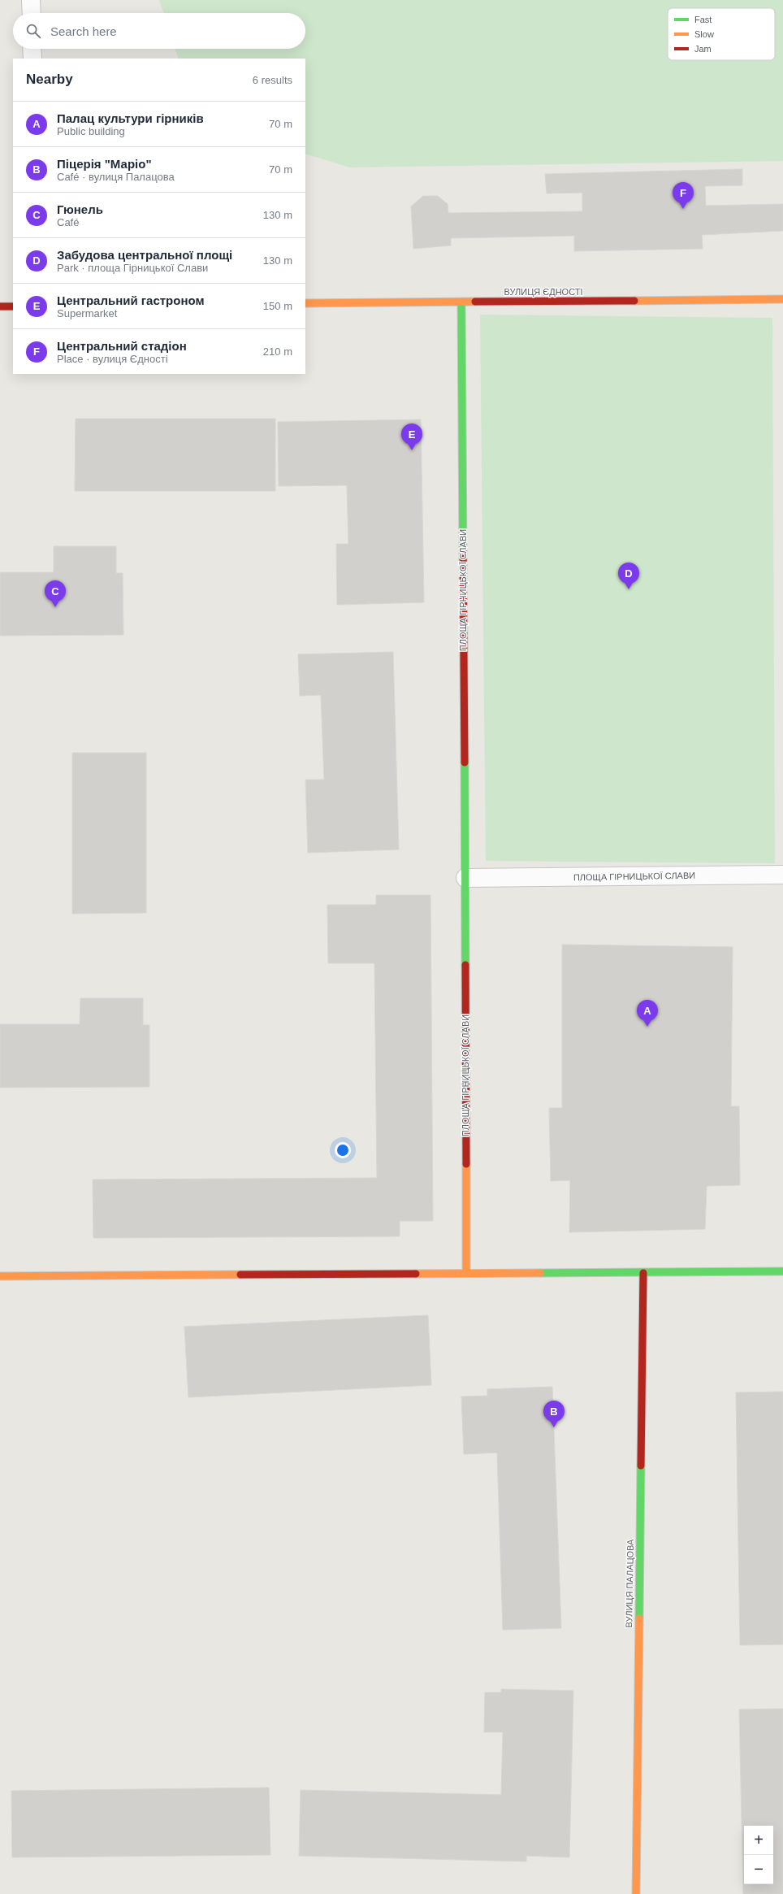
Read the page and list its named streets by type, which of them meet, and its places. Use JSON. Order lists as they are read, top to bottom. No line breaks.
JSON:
{"streets":{"street":["ВУЛИЦЯ ЄДНОСТІ","ПЛОЩА ГІРНИЦЬКОЇ СЛАВИ","ВУЛИЦЯ ПАЛАЦОВА"]},"crossings":[["ВУЛИЦЯ ЄДНОСТІ","ПЛОЩА ГІРНИЦЬКОЇ СЛАВИ"]],"legend":["Fast","Slow","Jam"],"page":{"search":"Search here","heading":["Nearby","6 results"],"list":[{"mark":"A","name":"Палац культури гірників","note":"Public building","value":"70 m"},{"mark":"B","name":"Піцерія \"Маріо\"","note":"Café · вулиця Палацова","value":"70 m"},{"mark":"C","name":"Гюнель","note":"Café","value":"130 m"},{"mark":"D","name":"Забудова центральної площі","note":"Park · площа Гірницької Слави","value":"130 m"},{"mark":"E","name":"Центральний гастроном","note":"Supermarket","value":"150 m"},{"mark":"F","name":"Центральний стадіон","note":"Place · вулиця Єдності","value":"210 m"}],"pins":["F","E","D","C","A","B"],"map_buttons":["+","−"]}}
